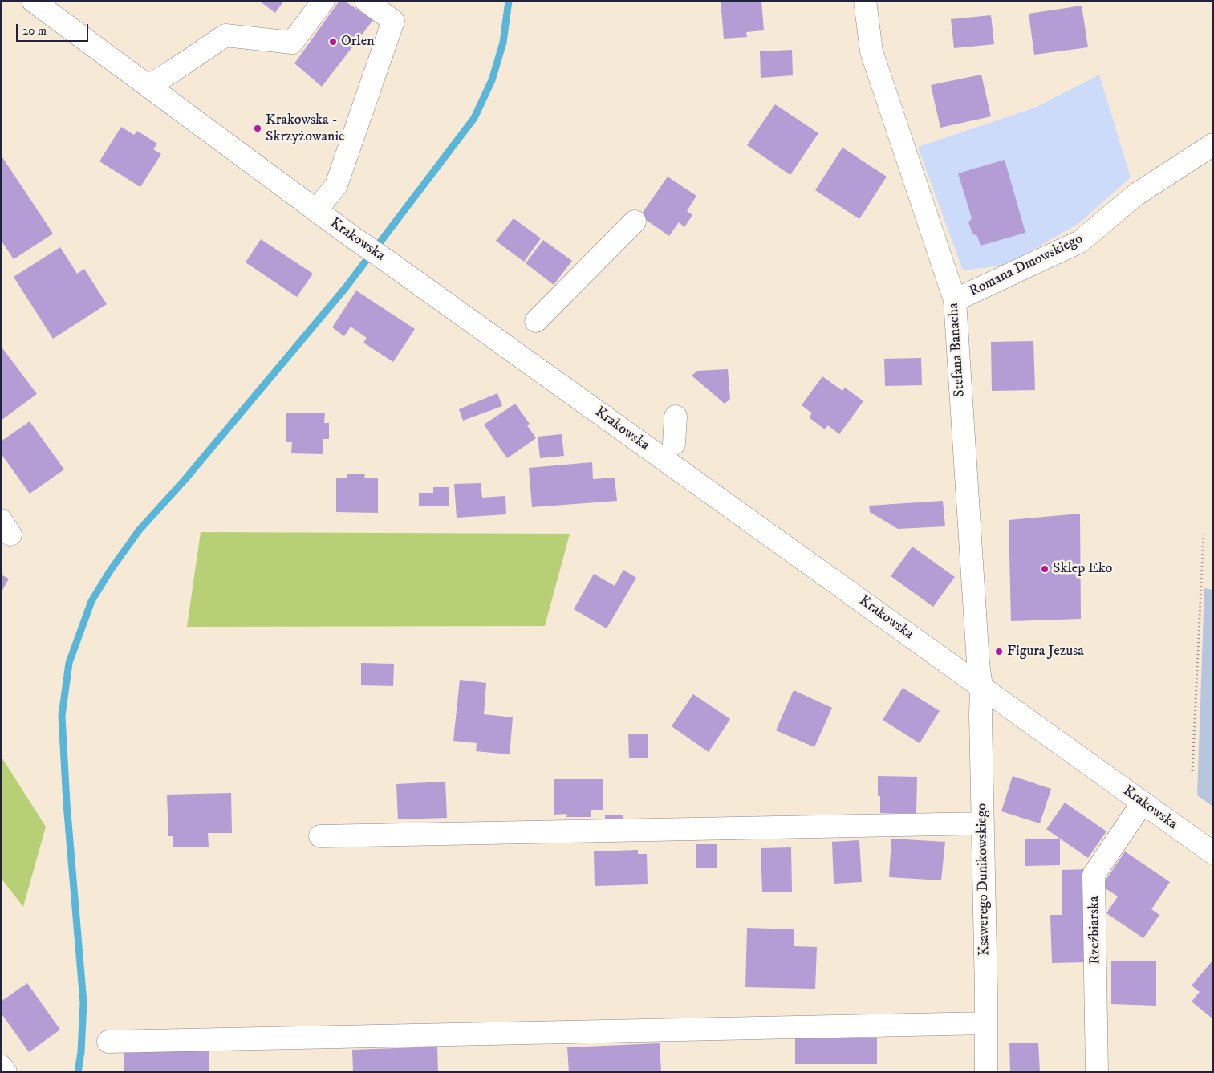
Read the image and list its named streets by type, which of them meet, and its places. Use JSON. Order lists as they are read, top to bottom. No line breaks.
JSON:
{"streets":{"street":["Krakowska","Romana Dmowskiego","Stefana Banacha","Ksawerego Dunikowskiego","Rzeźbiarska"]},"crossings":[["Krakowska","Stefana Banacha"],["Krakowska","Ksawerego Dunikowskiego"],["Krakowska","Rzeźbiarska"],["Romana Dmowskiego","Stefana Banacha"],["Stefana Banacha","Ksawerego Dunikowskiego"]],"places":["Orlen","Krakowska - Skrzyżowanie","Sklep Eko","Figura Jezusa"],"scale_bar":"20 m"}
